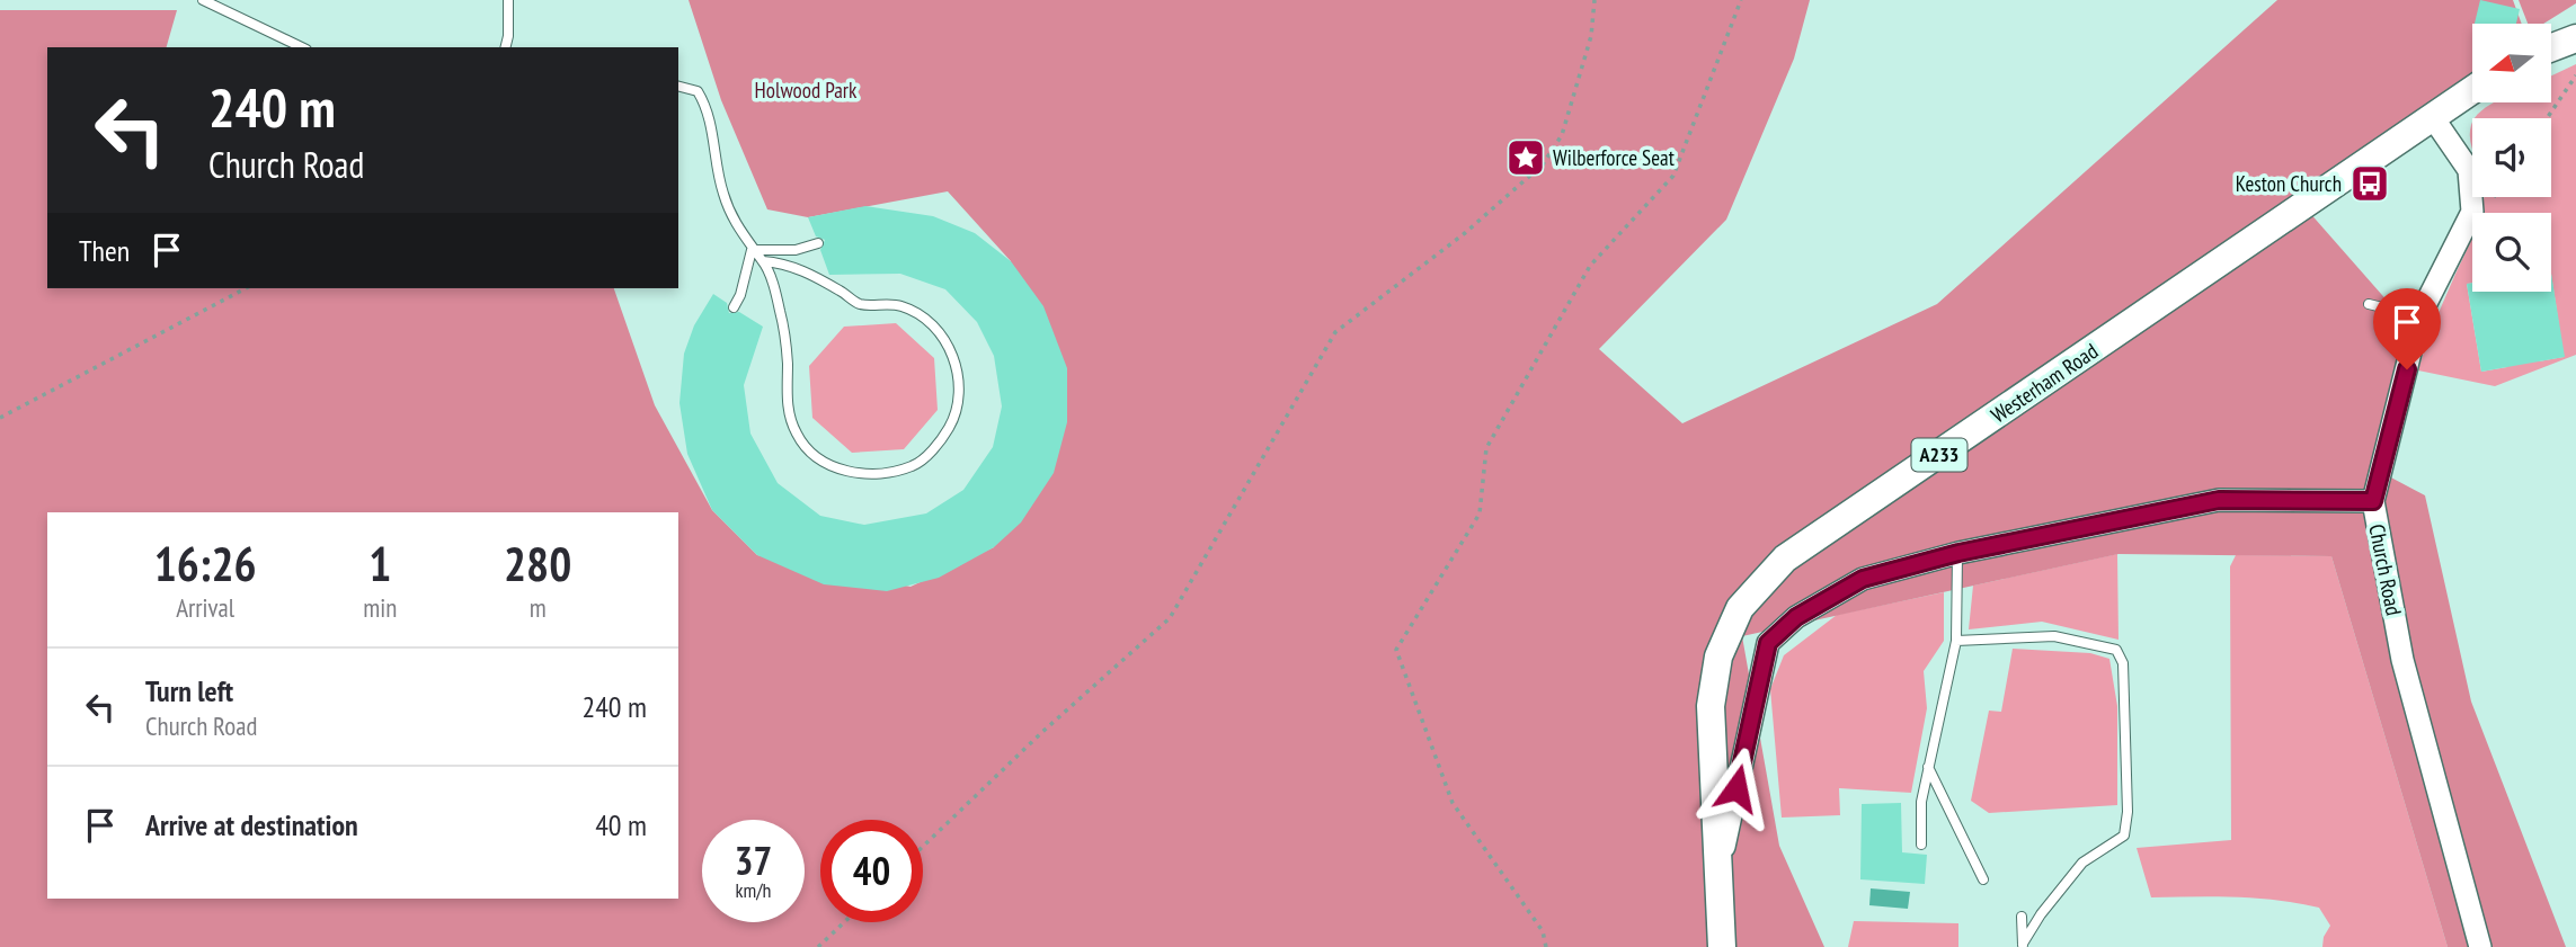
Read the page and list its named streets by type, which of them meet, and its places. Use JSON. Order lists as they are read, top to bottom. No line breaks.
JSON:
{"streets":{"main road":["Westerham Road","A233"],"street":["Church Road"]},"crossings":[["Westerham Road","Church Road"]],"parks":["Holwood Park"],"places":{"place":["Wilberforce Seat"],"bus stop":["Keston Church"]},"north":"left","page":{"turn":["240 m","Church Road"],"then":"Then","eta":["16:26","Arrival","1","min","280","m"],"list":[{"name":"Turn left","note":"Church Road","value":"240 m"},{"name":"Arrive at destination","value":"40 m"}],"speed":"37 km/h","limit":"40"}}
